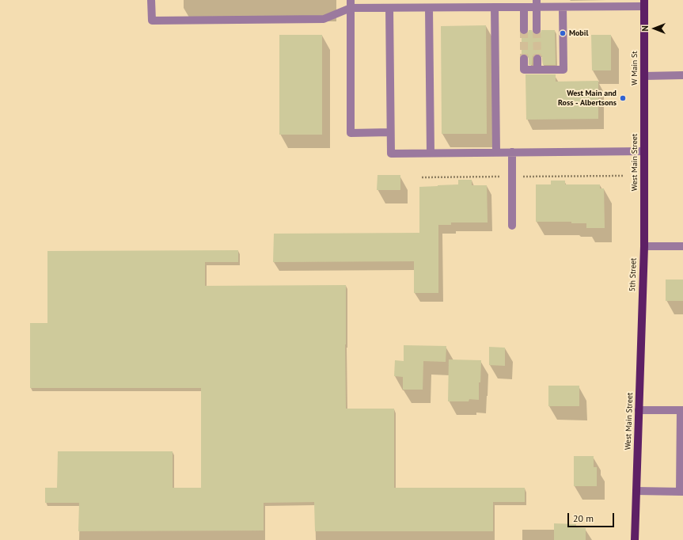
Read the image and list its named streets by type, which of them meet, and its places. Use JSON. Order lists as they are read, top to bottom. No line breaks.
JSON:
{"streets":{"main road":["W Main St","West Main Street","5th Street"]},"crossings":[["W Main St","West Main Street"],["West Main Street","5th Street"]],"places":["Mobil","West Main and Ross - Albertsons"],"scale_bar":"20 m","north":"left"}
